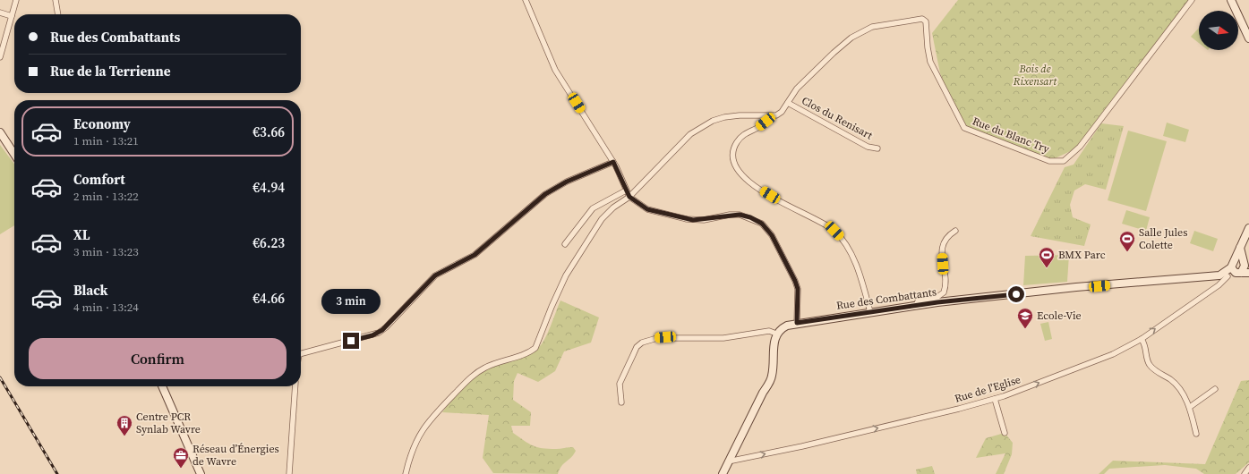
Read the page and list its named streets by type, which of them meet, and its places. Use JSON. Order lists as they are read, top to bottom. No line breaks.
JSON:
{"streets":{"street":["Clos du Renisart","Rue du Blanc Try","Rue des Combattants","Rue de l'Eglise"]},"crossings":[["Clos du Renisart","Rue du Blanc Try"],["Rue des Combattants","Rue de l'Eglise"]],"one_way":["Rue de l'Eglise"],"parks":["Bois de Rixensart"],"places":{"sports":["Salle Jules Colette","BMX Parc"],"school or university":["Ecole-Vie"],"building":["Centre PCR Synlab Wavre"],"office":["Réseau d’Énergies de Wavre"]},"north":"right","page":{"banner":["Rue des Combattants","Rue de la Terrienne"],"list":[{"name":"Economy","note":"1 min · 13:21","value":"€3.66"},{"name":"Comfort","note":"2 min · 13:22","value":"€4.94"},{"name":"XL","note":"3 min · 13:23","value":"€6.23"},{"name":"Black","note":"4 min · 13:24","value":"€4.66"}],"bubble":"3 min","buttons":"Confirm"}}
